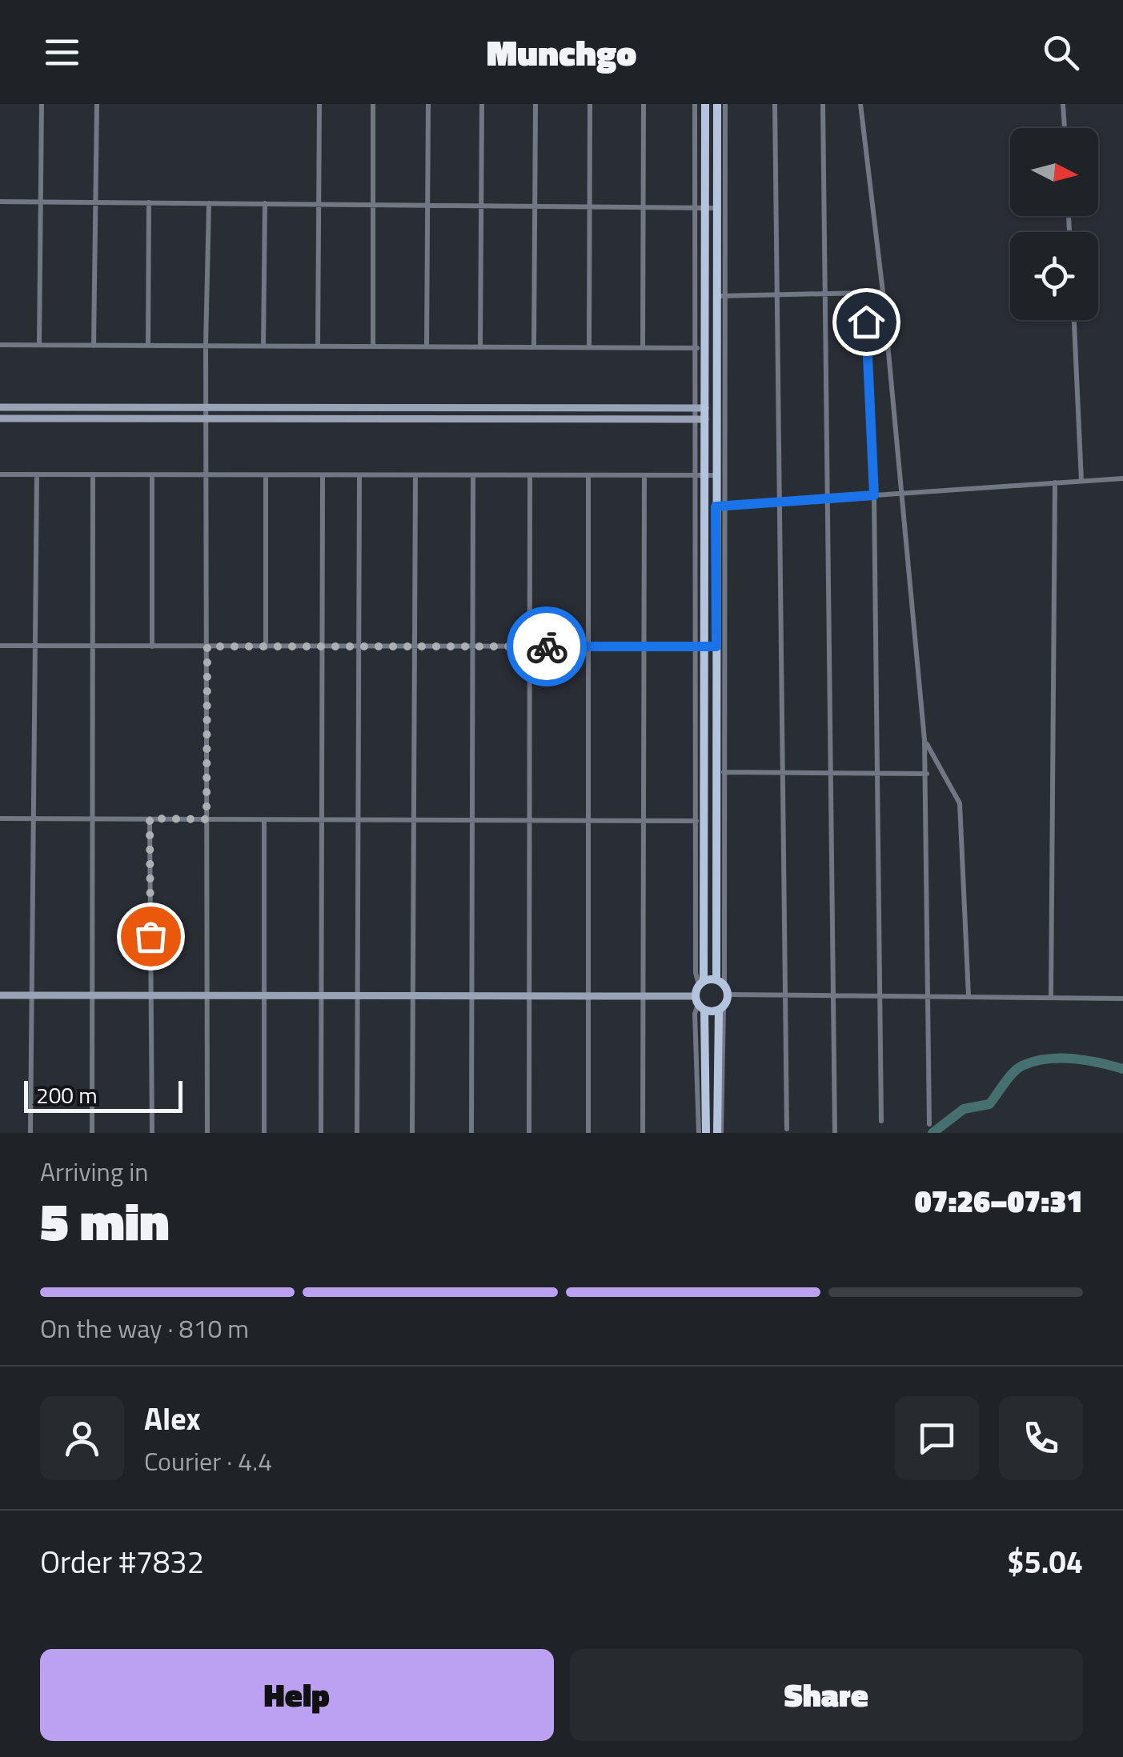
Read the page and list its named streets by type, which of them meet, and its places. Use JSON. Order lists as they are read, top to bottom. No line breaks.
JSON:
{"scale_bar":"200 m","north":"right","page":{"header":"Munchgo","scale":"200 m","heading":["5 min","Arriving in","07:26–07:31"],"panel":["Alex","Courier · 4.4","Order #7832","$5.04"],"bar":"On the way · 810 m","buttons":["Help","Share"]}}
